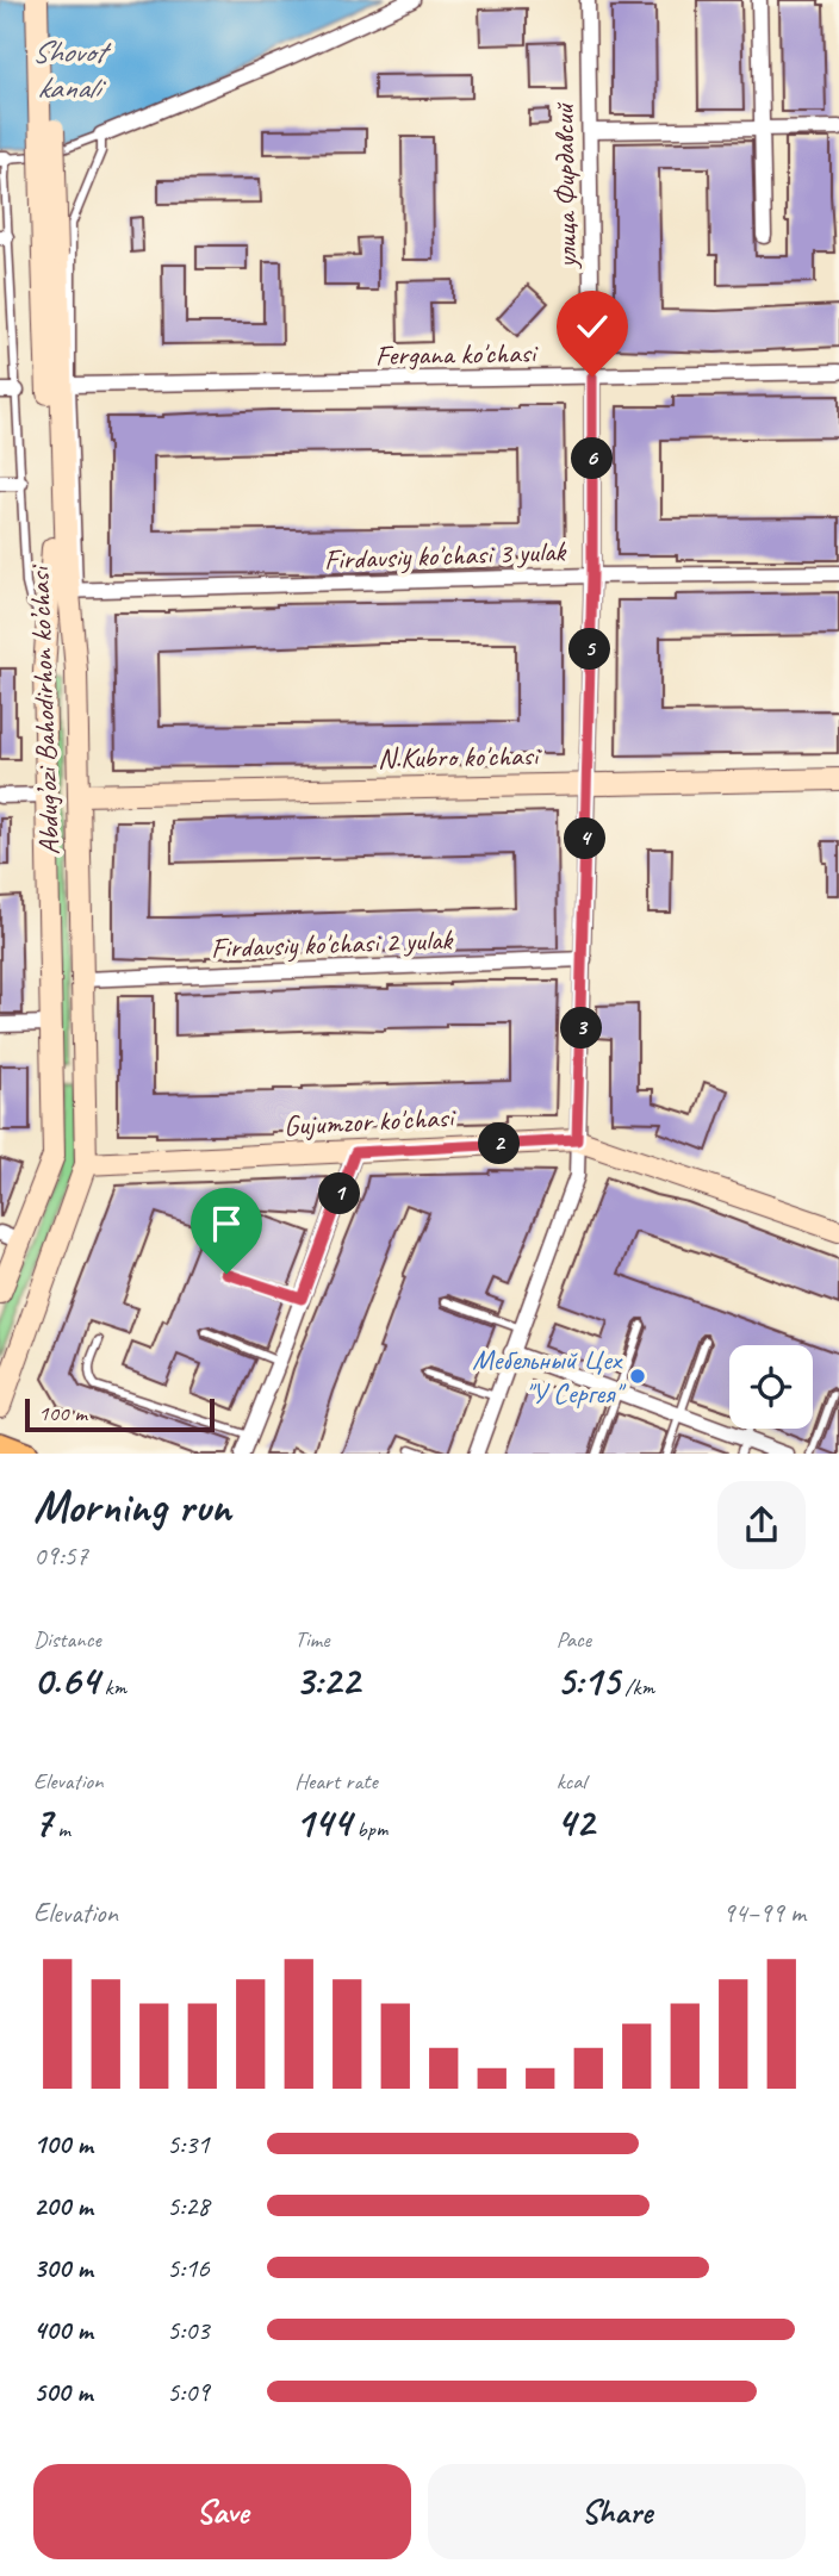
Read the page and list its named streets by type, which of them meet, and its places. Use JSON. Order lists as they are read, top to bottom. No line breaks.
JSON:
{"streets":{"main road":["Abdug’ozi Bahodirhon ko’chasi","N.Kubro ko'chasi","Gujumzor ko'chasi"],"street":["улица Фирдавсий","Fergana ko'chasi","Firdavsiy ko'chasi 3 yulak","Firdavsiy ko'chasi 2 yulak"]},"crossings":[["улица Фирдавсий","Fergana ko'chasi"],["улица Фирдавсий","Firdavsiy ko'chasi 3 yulak"],["улица Фирдавсий","N.Kubro ko'chasi"],["улица Фирдавсий","Firdavsiy ko'chasi 2 yulak"],["улица Фирдавсий","Gujumzor ko'chasi"],["Firdavsiy ko'chasi 3 yulak","Abdug’ozi Bahodirhon ko’chasi"],["Abdug’ozi Bahodirhon ko’chasi","N.Kubro ko'chasi"],["Abdug’ozi Bahodirhon ko’chasi","Firdavsiy ko'chasi 2 yulak"],["Abdug’ozi Bahodirhon ko’chasi","Gujumzor ko'chasi"]],"water":["Shovot kanali"],"places":["Мебельный Цех \"У Сергея\""],"scale_bar":"100 m","page":{"pins":["6","5","4","3","2","1"],"scale":"100 m","heading":["Morning run","09:57"],"stats":[["Distance","0.64 km"],["Time","3:22"],["Pace","5:15 /km"],["Elevation","7 m"],["Heart rate","144 bpm"],["kcal","42"]],"chart":["Elevation","94–99 m"],"list":[{"name":"100 m","note":"5:31"},{"name":"200 m","note":"5:28"},{"name":"300 m","note":"5:16"},{"name":"400 m","note":"5:03"},{"name":"500 m","note":"5:09"}],"buttons":["Save","Share"]}}
